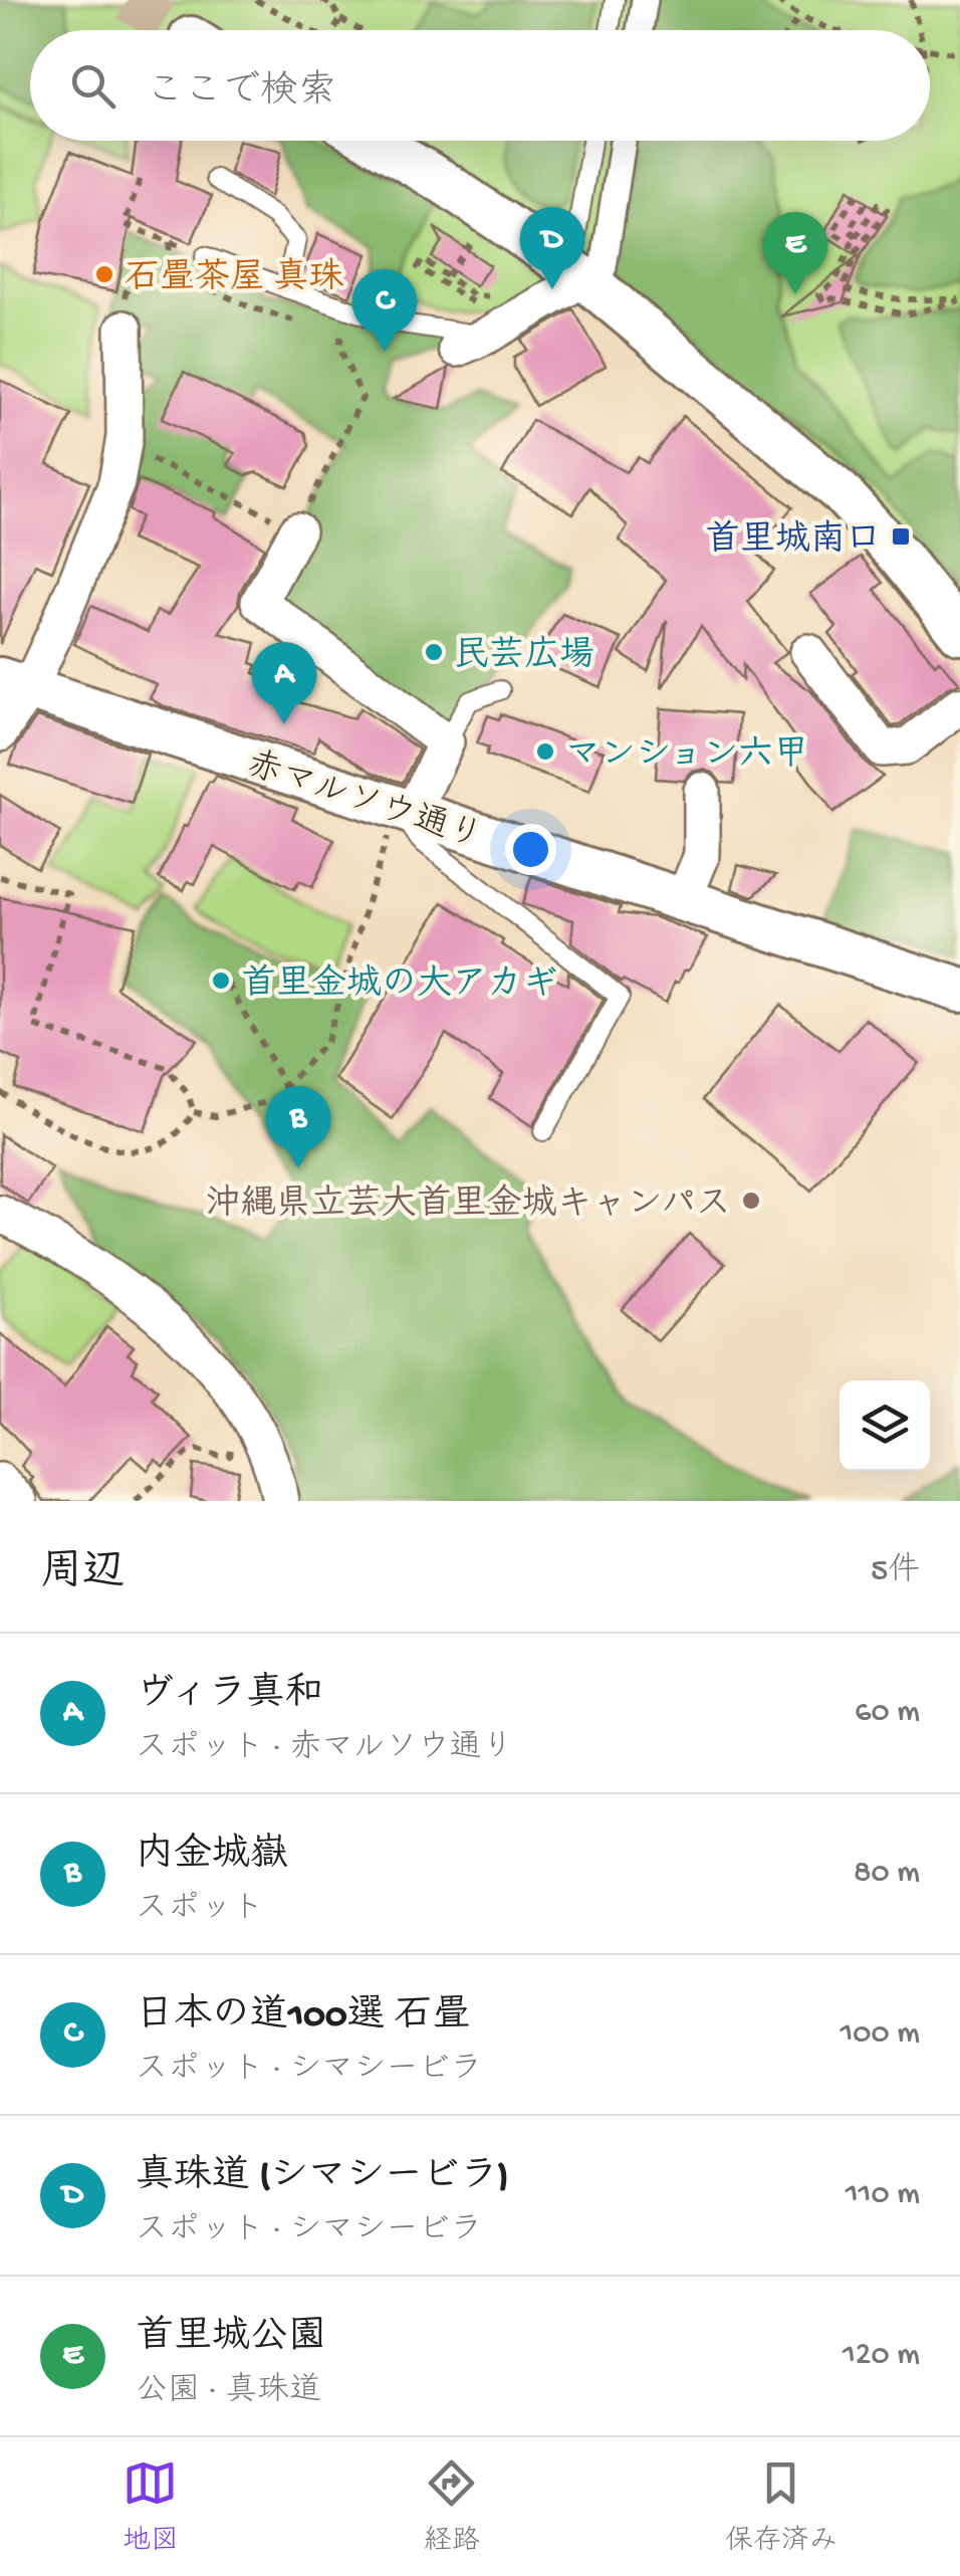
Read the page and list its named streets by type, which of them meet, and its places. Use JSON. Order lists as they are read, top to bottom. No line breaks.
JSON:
{"streets":{"street":["赤マルソウ通り"]},"places":{"other":["石畳茶屋 真珠","民芸広場","マンション六甲","首里金城の大アカギ","沖縄県立芸大首里金城キャンパス"],"transit":["首里城南口"]},"page":{"search":"ここで検索","pins":["D","E","C","A","B"],"heading":["周辺","5件"],"list":[{"mark":"A","name":"ヴィラ真和","note":"スポット · 赤マルソウ通り","value":"60 m"},{"mark":"B","name":"内金城嶽","note":"スポット","value":"80 m"},{"mark":"C","name":"日本の道100選 石畳","note":"スポット · シマシービラ","value":"100 m"},{"mark":"D","name":"真珠道 (シマシービラ)","note":"スポット · シマシービラ","value":"110 m"},{"mark":"E","name":"首里城公園","note":"公園 · 真珠道","value":"120 m"}],"nav":["地図","経路","保存済み"]}}
